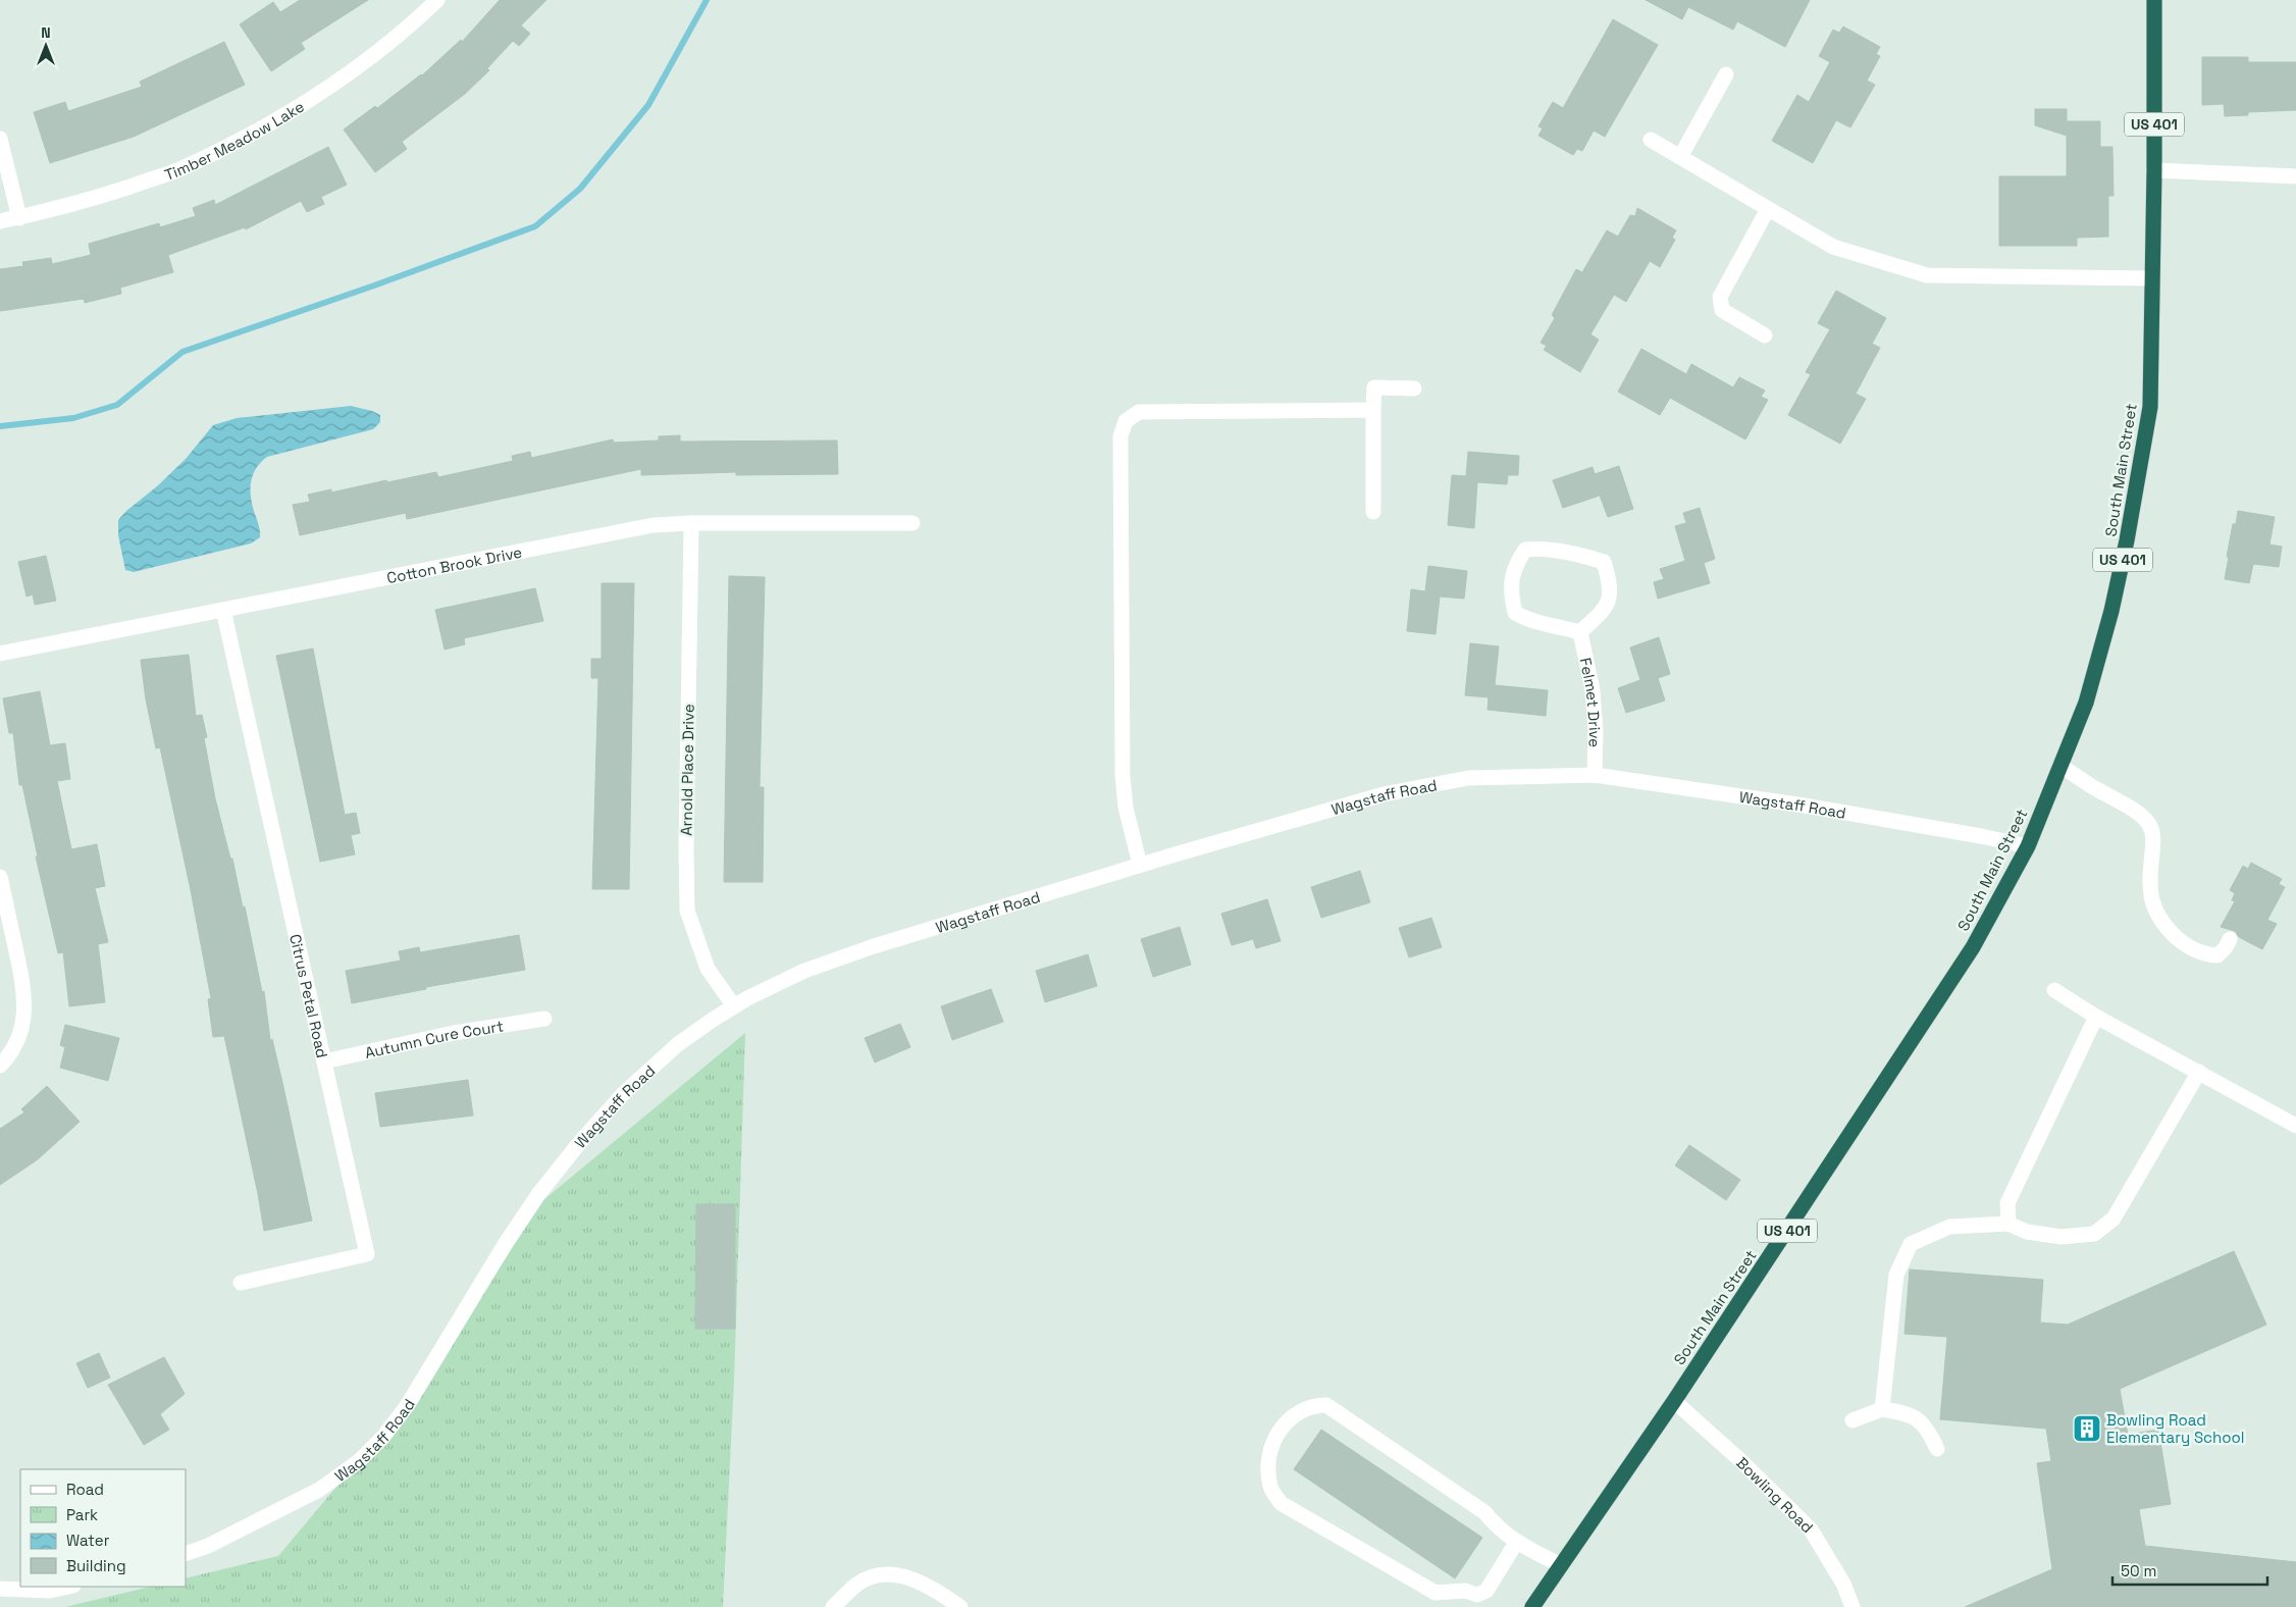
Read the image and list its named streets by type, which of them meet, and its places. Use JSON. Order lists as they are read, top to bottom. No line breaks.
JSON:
{"streets":{"highway":["US 401","South Main Street"],"street":["Timber Meadow Lake","Cotton Brook Drive","Felmet Drive","Arnold Place Drive","Wagstaff Road","Citrus Petal Road","Autumn Cure Court","Bowling Road"]},"crossings":[["South Main Street","Wagstaff Road"],["South Main Street","Bowling Road"],["Cotton Brook Drive","Arnold Place Drive"],["Cotton Brook Drive","Citrus Petal Road"],["Felmet Drive","Wagstaff Road"],["Arnold Place Drive","Wagstaff Road"],["Citrus Petal Road","Autumn Cure Court"]],"places":{"building":["Bowling Road Elementary School"]},"legend":["Road","Park","Water","Building"],"scale_bar":"50 m","north":"top"}
